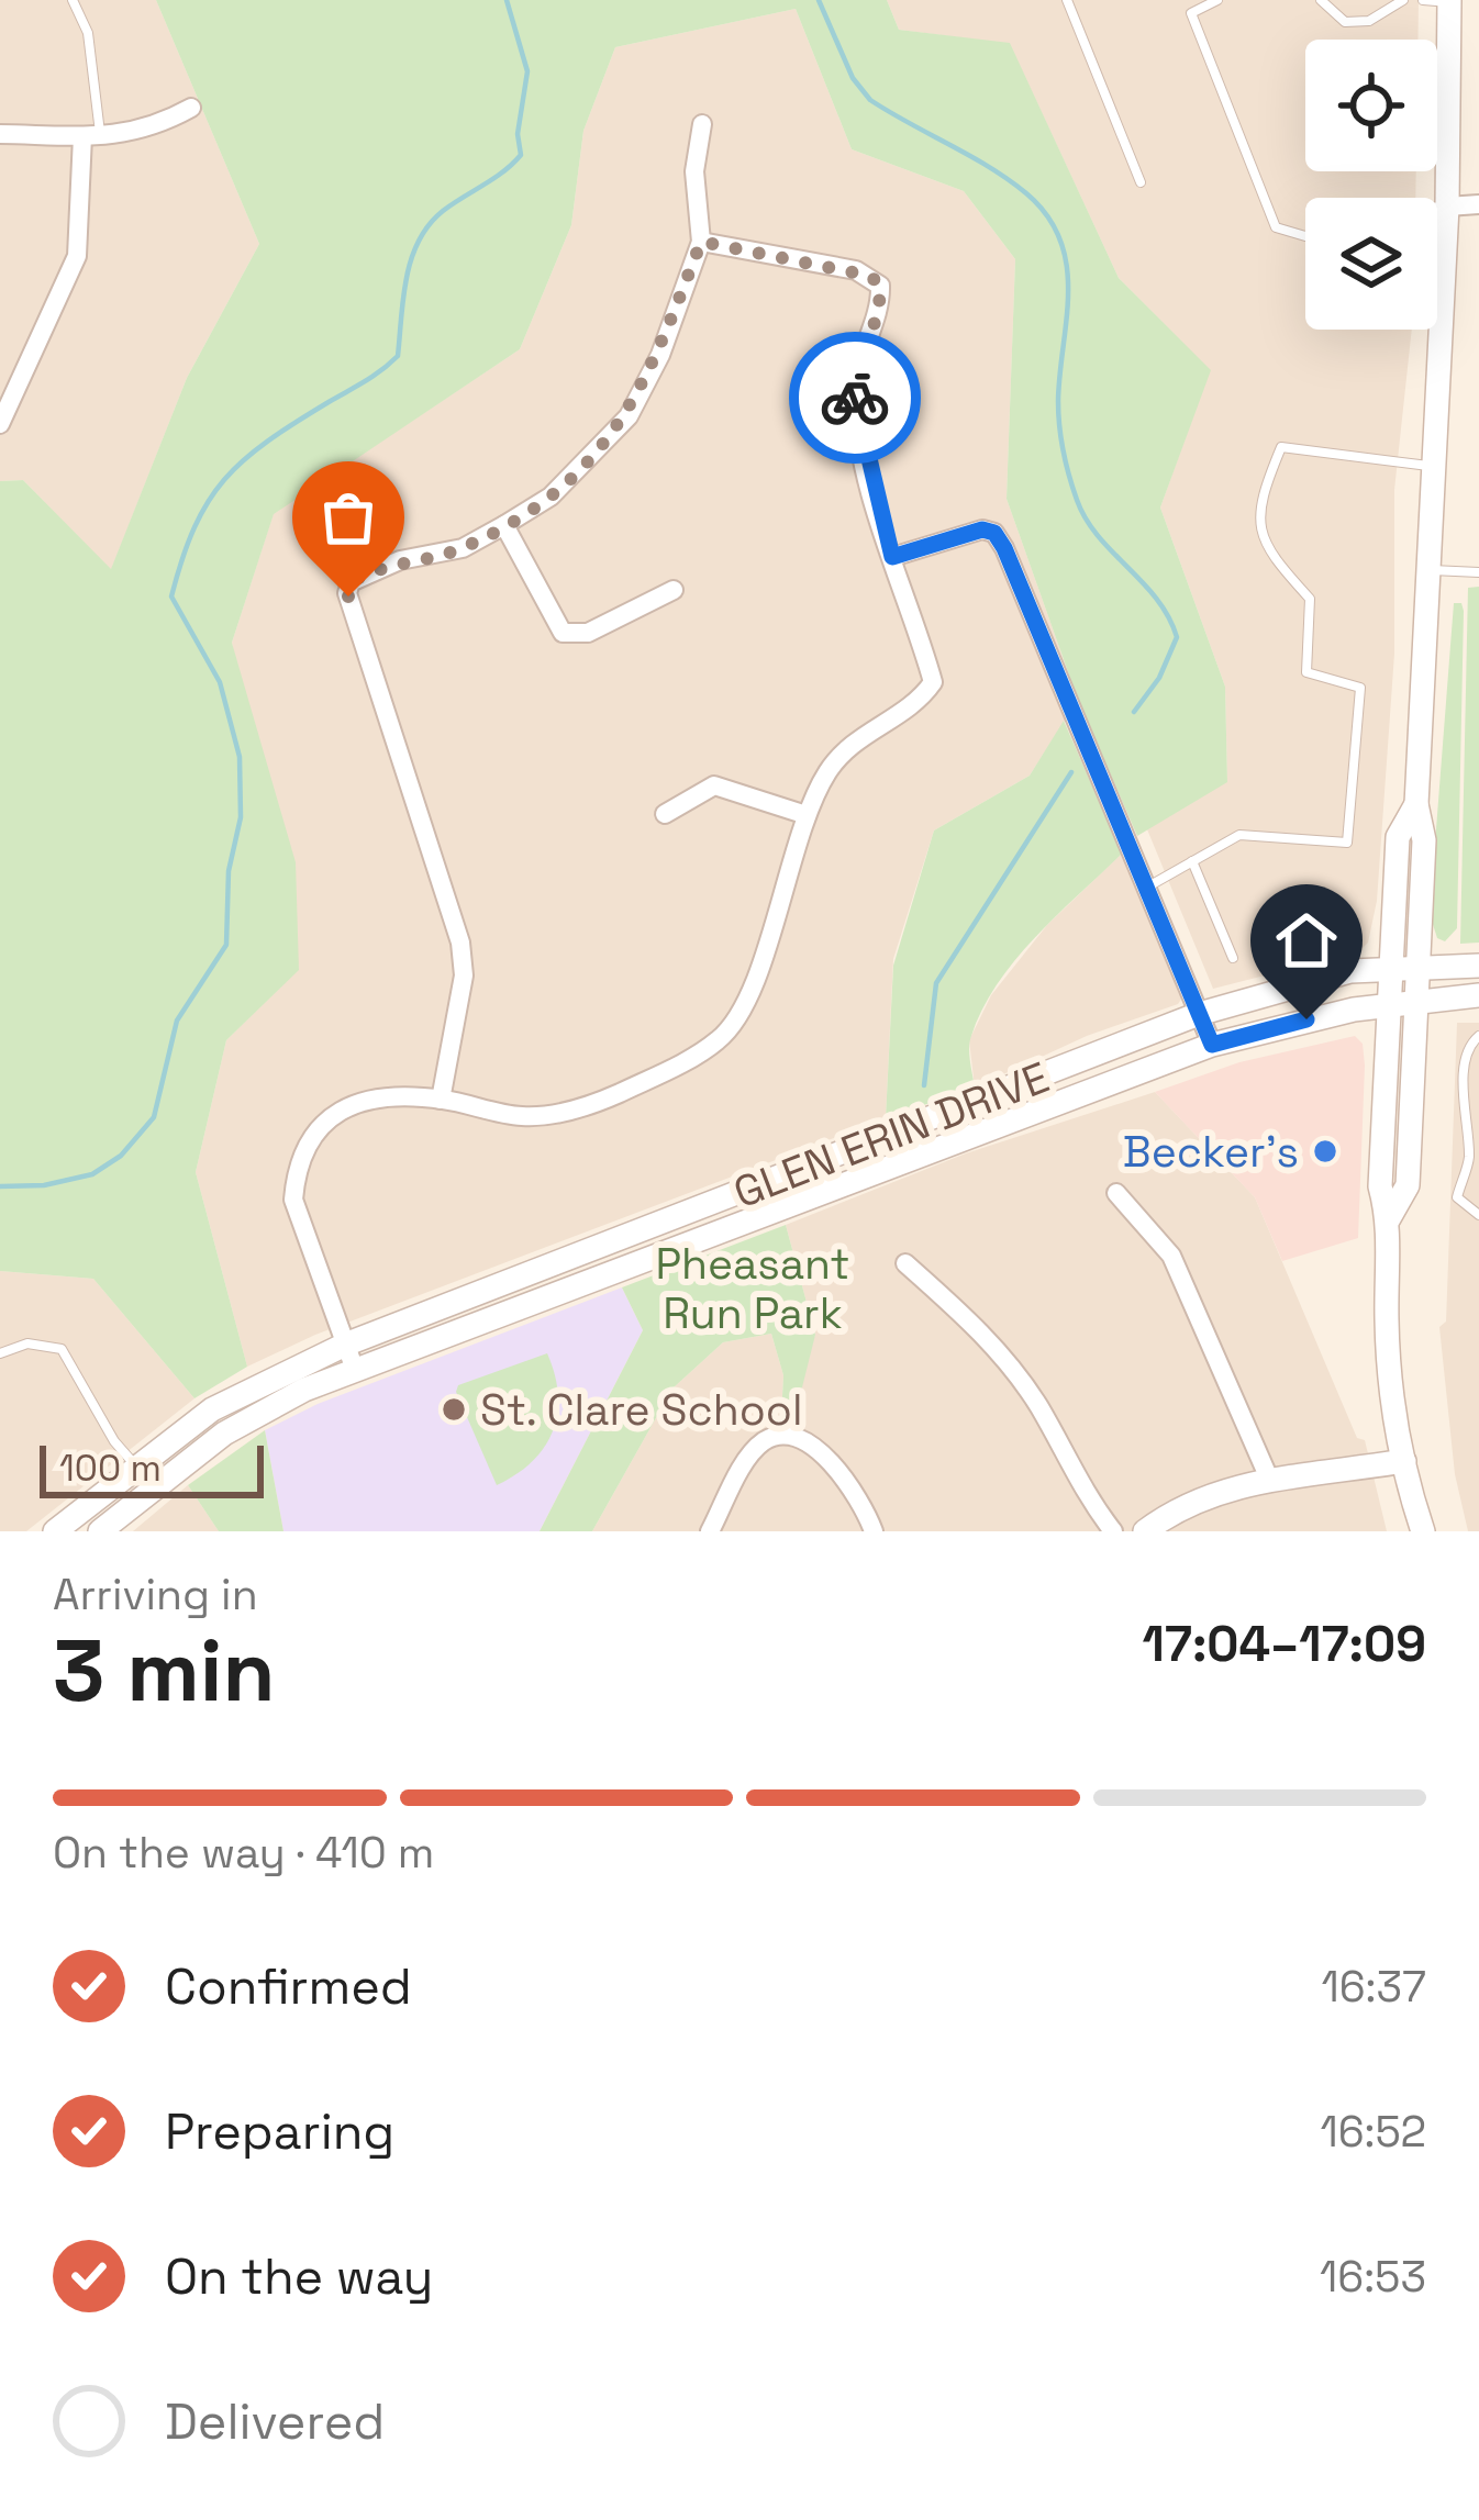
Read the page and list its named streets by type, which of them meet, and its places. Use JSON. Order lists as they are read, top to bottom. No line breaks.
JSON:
{"streets":{"street":["GLEN ERIN DRIVE"]},"parks":["Pheasant Run Park"],"places":["Becker's","St. Clare School"],"scale_bar":"100 m","page":{"scale":"100 m","heading":["3 min","Arriving in","17:04–17:09"],"bar":"On the way · 410 m","list":[["Confirmed","16:37"],["Preparing","16:52"],["On the way","16:53"],"Delivered"]}}
